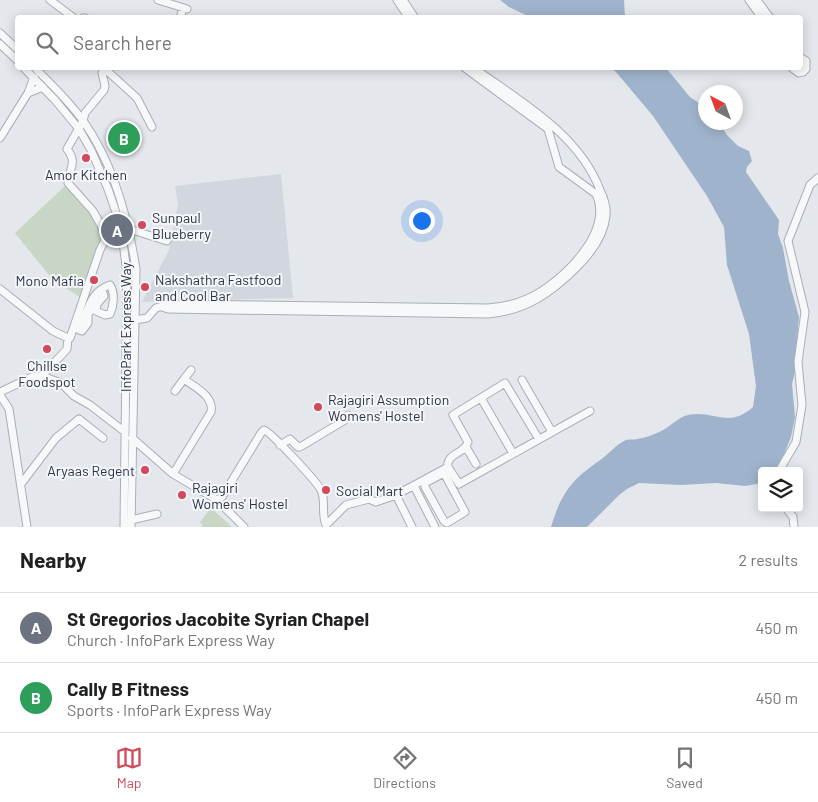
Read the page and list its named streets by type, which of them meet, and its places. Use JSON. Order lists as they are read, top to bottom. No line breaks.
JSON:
{"streets":{"street":["InfoPark Express Way"]},"places":["Amor Kitchen","Sunpaul Blueberry","Mono Mafia","Nakshathra Fastfood and Cool Bar","Chillse Foodspot","Rajagiri Assumption Womens' Hostel","Aryaas Regent","Social Mart","Rajagiri Womens' Hostel"],"north":"top left","page":{"search":"Search here","pins":["B","A"],"heading":["Nearby","2 results"],"list":[{"mark":"A","name":"St Gregorios Jacobite Syrian Chapel","note":"Church · InfoPark Express Way","value":"450 m"},{"mark":"B","name":"Cally B Fitness","note":"Sports · InfoPark Express Way","value":"450 m"}],"nav":["Map","Directions","Saved"]}}
